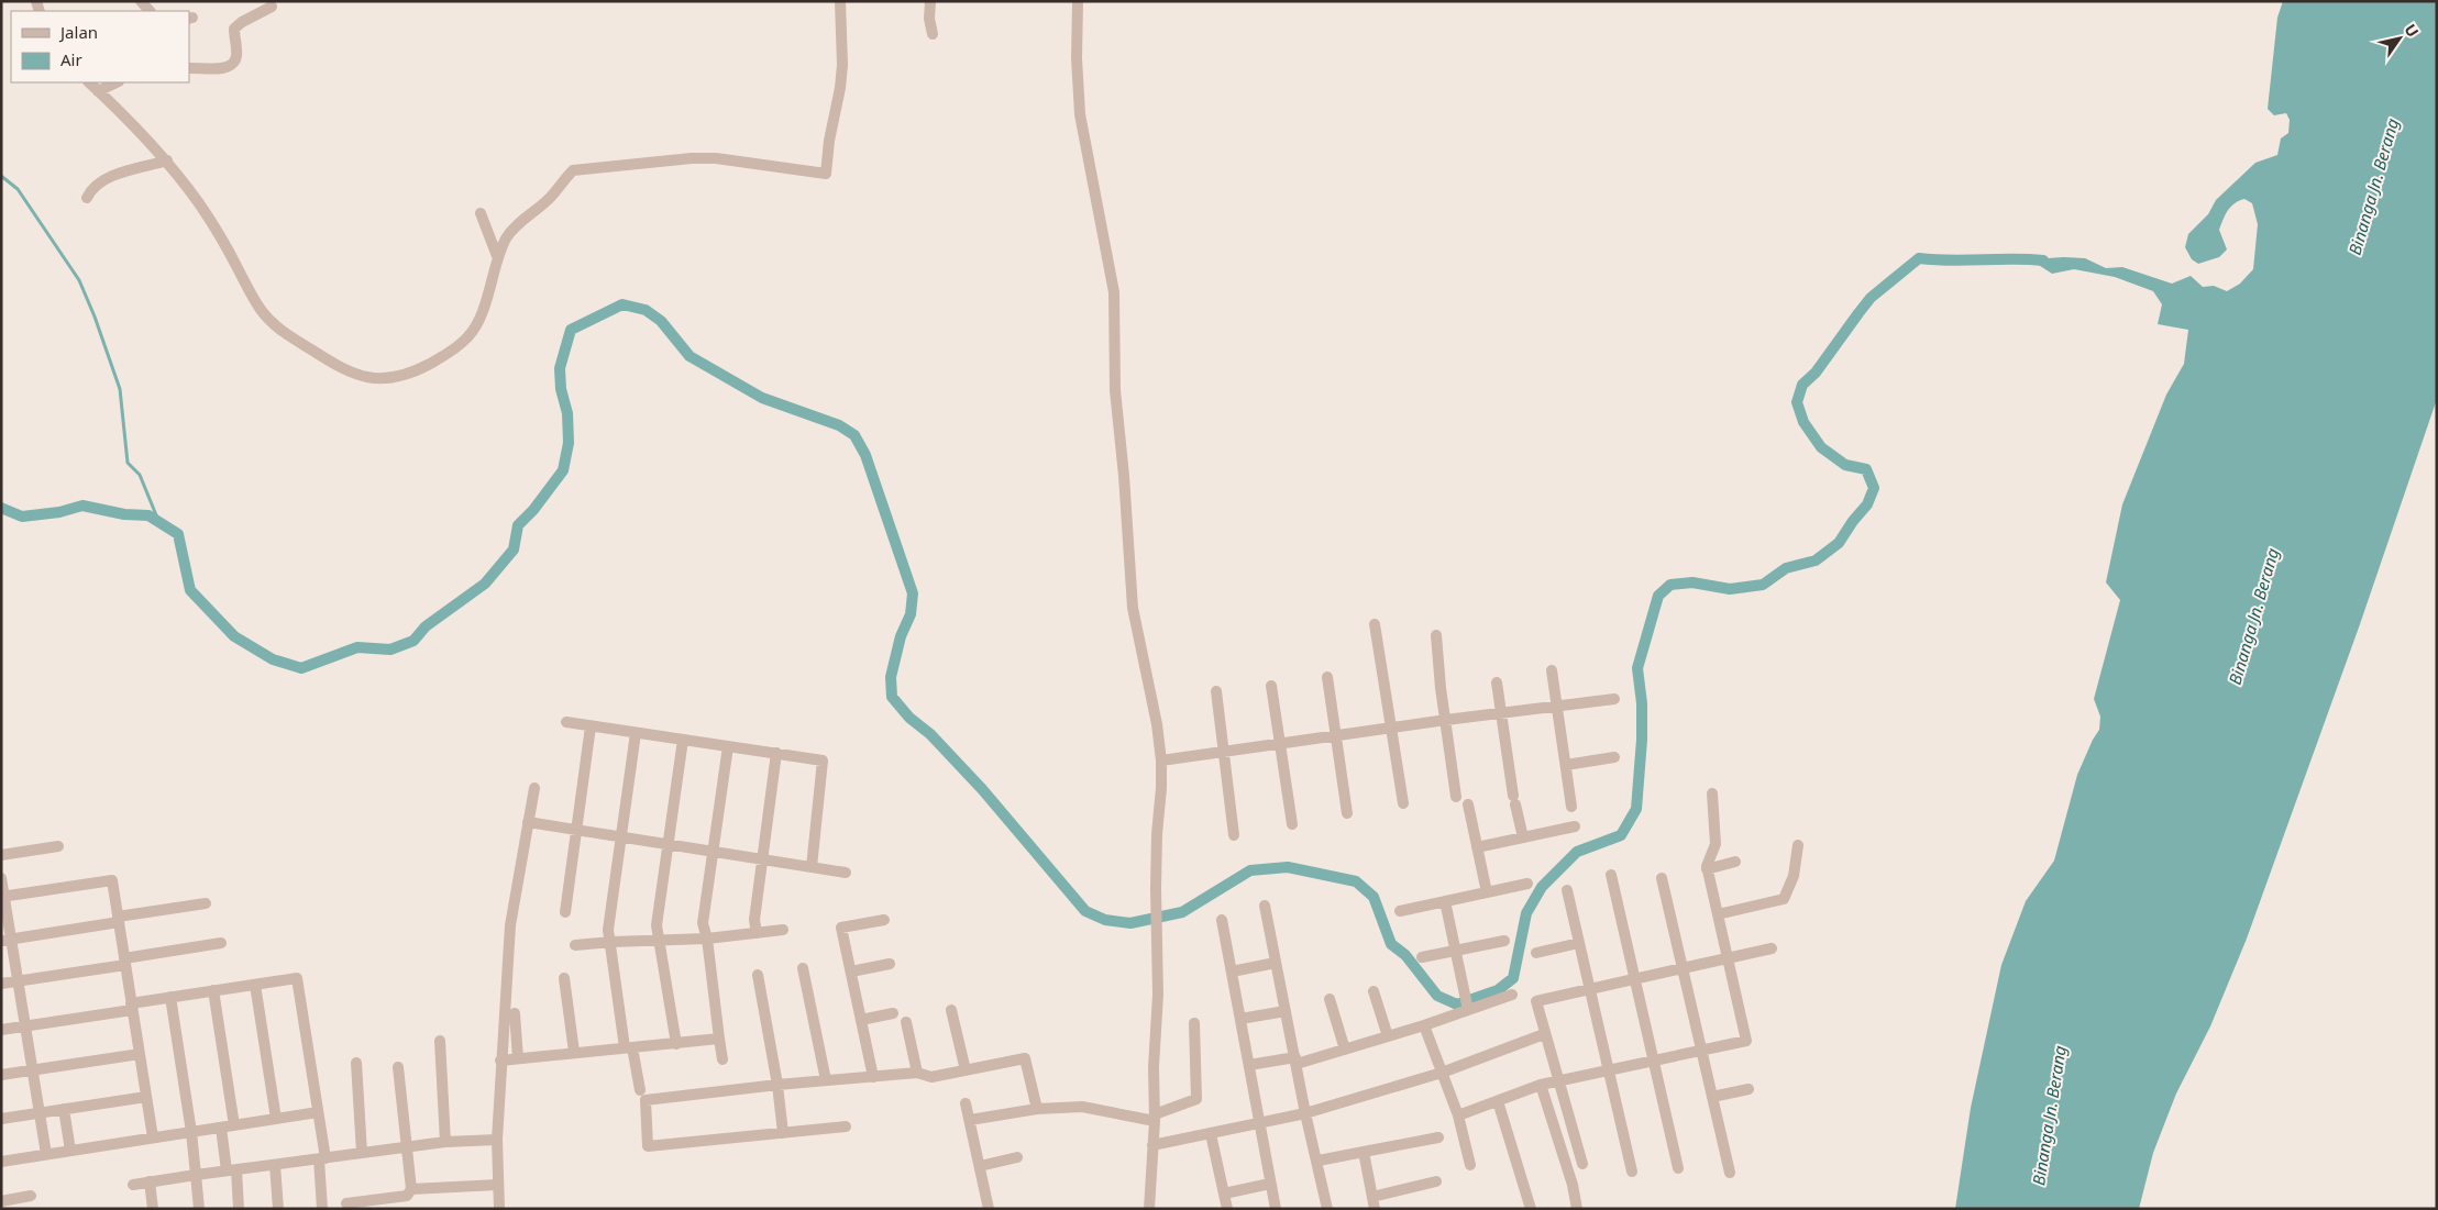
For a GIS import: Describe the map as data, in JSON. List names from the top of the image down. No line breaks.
{"water":["Binanga Jn. Berang"],"legend":["Jalan","Air"],"north":"top right"}
